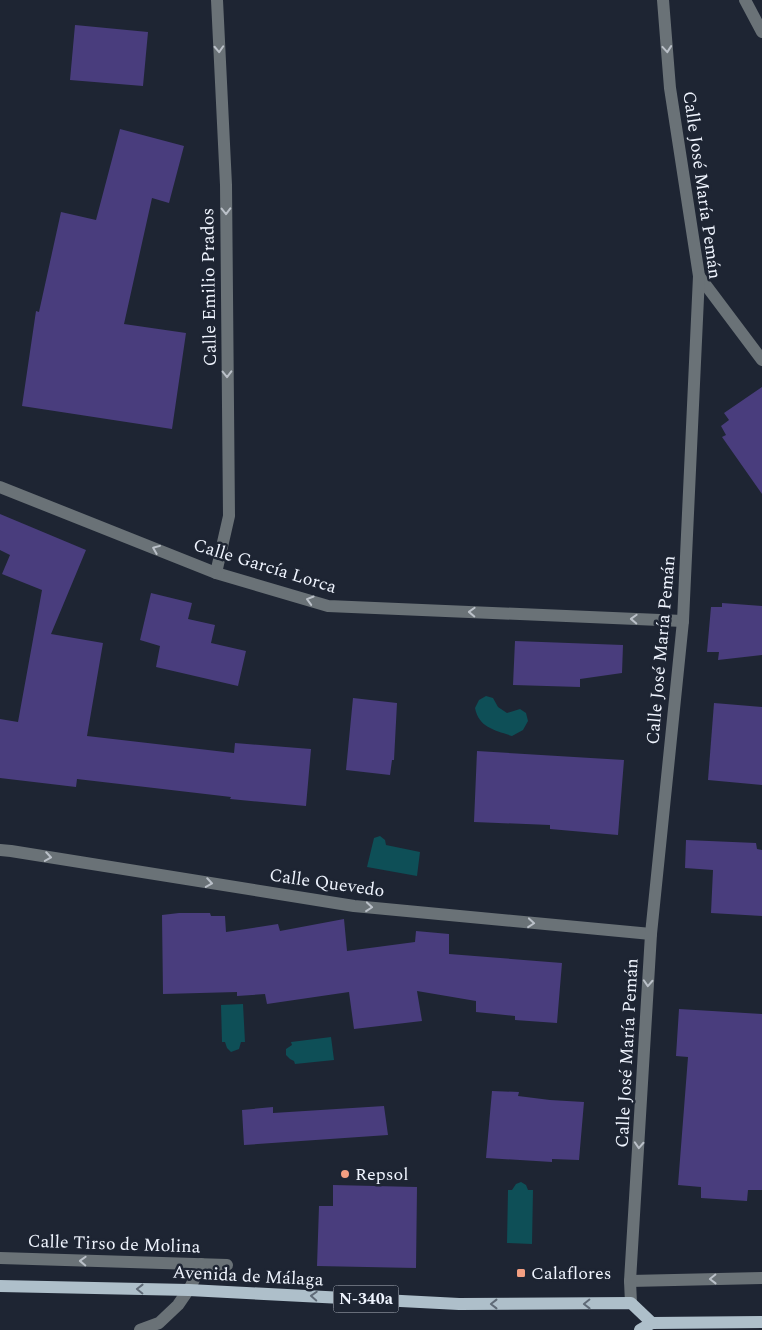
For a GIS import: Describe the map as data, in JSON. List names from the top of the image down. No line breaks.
{"streets":{"main road":["Avenida de Málaga","N-340a"],"street":["Calle José María Pemán","Calle Emilio Prados","Calle García Lorca","Calle Quevedo","Calle Tirso de Molina"]},"crossings":[["Calle José María Pemán","Calle García Lorca"],["Calle José María Pemán","Calle Quevedo"],["Calle José María Pemán","Avenida de Málaga"],["Calle Emilio Prados","Calle García Lorca"]],"one_way":["Calle José María Pemán","Calle Emilio Prados","Calle García Lorca","Calle Quevedo","Calle Tirso de Molina","Avenida de Málaga"],"places":{"other":["Repsol"],"transit":["Calaflores"]}}
